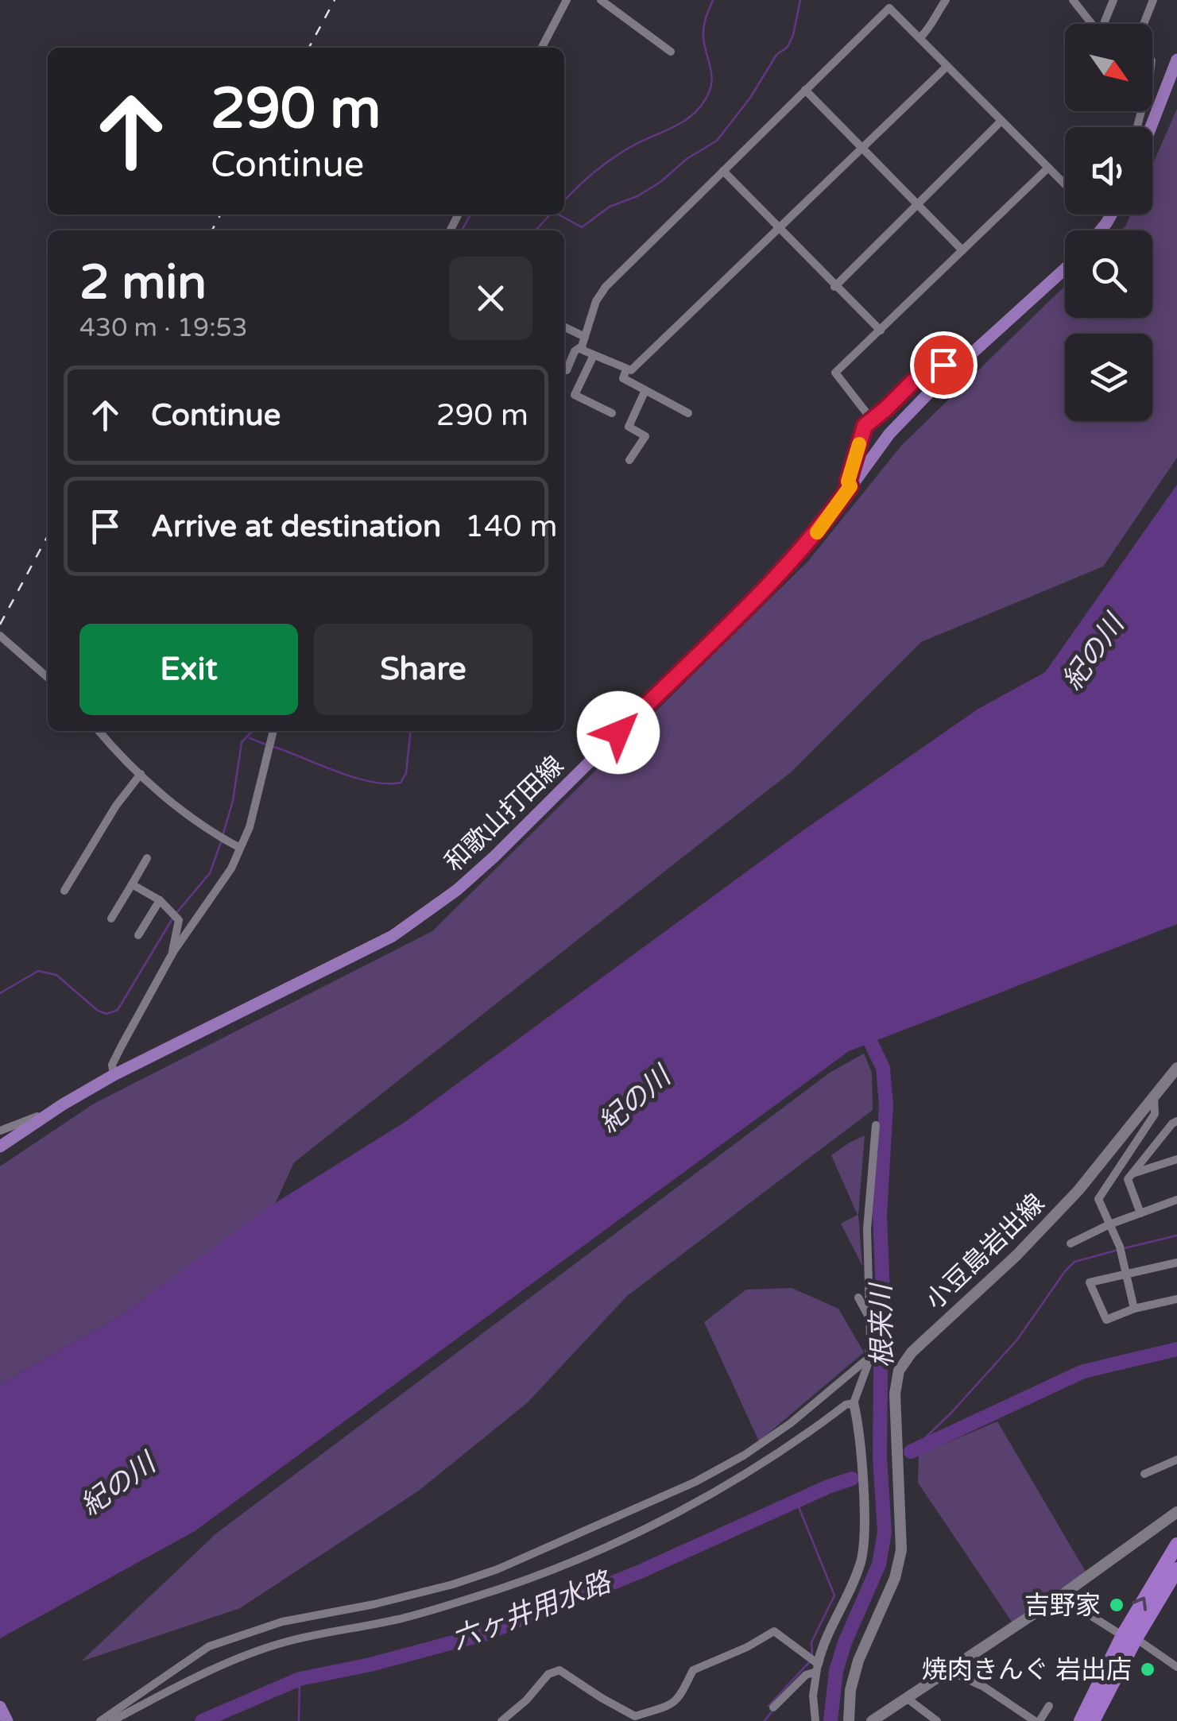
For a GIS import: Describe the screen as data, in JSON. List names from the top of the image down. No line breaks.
{"streets":{"main road":["和歌山打田線","小豆島岩出線"]},"water":["紀の川","根来川","六ヶ井用水路"],"places":["吉野家","焼肉きんぐ 岩出店"],"north":"bottom right","page":{"turn":["290 m","Continue"],"heading":["2 min","430 m · 19:53"],"list":[{"name":"Continue","value":"290 m"},{"name":"Arrive at destination","value":"140 m"}],"buttons":["Exit","Share"]}}
